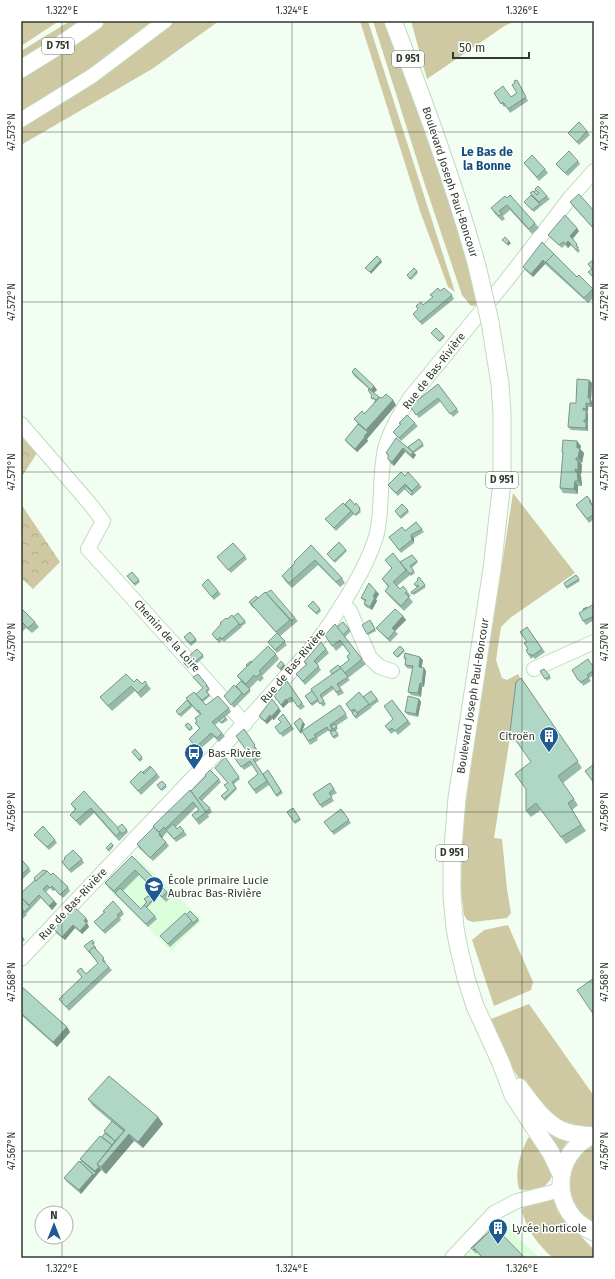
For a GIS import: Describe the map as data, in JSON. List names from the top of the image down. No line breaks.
{"streets":{"main road":["D 751","D 951","Boulevard Joseph Paul-Boncour"],"street":["Rue de Bas-Rivière","Chemin de la Loire"]},"crossings":[["Rue de Bas-Rivière","Chemin de la Loire"]],"districts":["Le Bas de la Bonne"],"places":{"building":["Citroën","Lycée horticole"],"bus stop":["Bas-Rivère"],"school or university":["École primaire Lucie Aubrac Bas-Rivière"]},"scale_bar":"50 m","north":"top","coordinates":["1.322°E","1.324°E","1.326°E","47.573°N","47.572°N","47.571°N","47.570°N","47.569°N","47.568°N","47.567°N"]}
